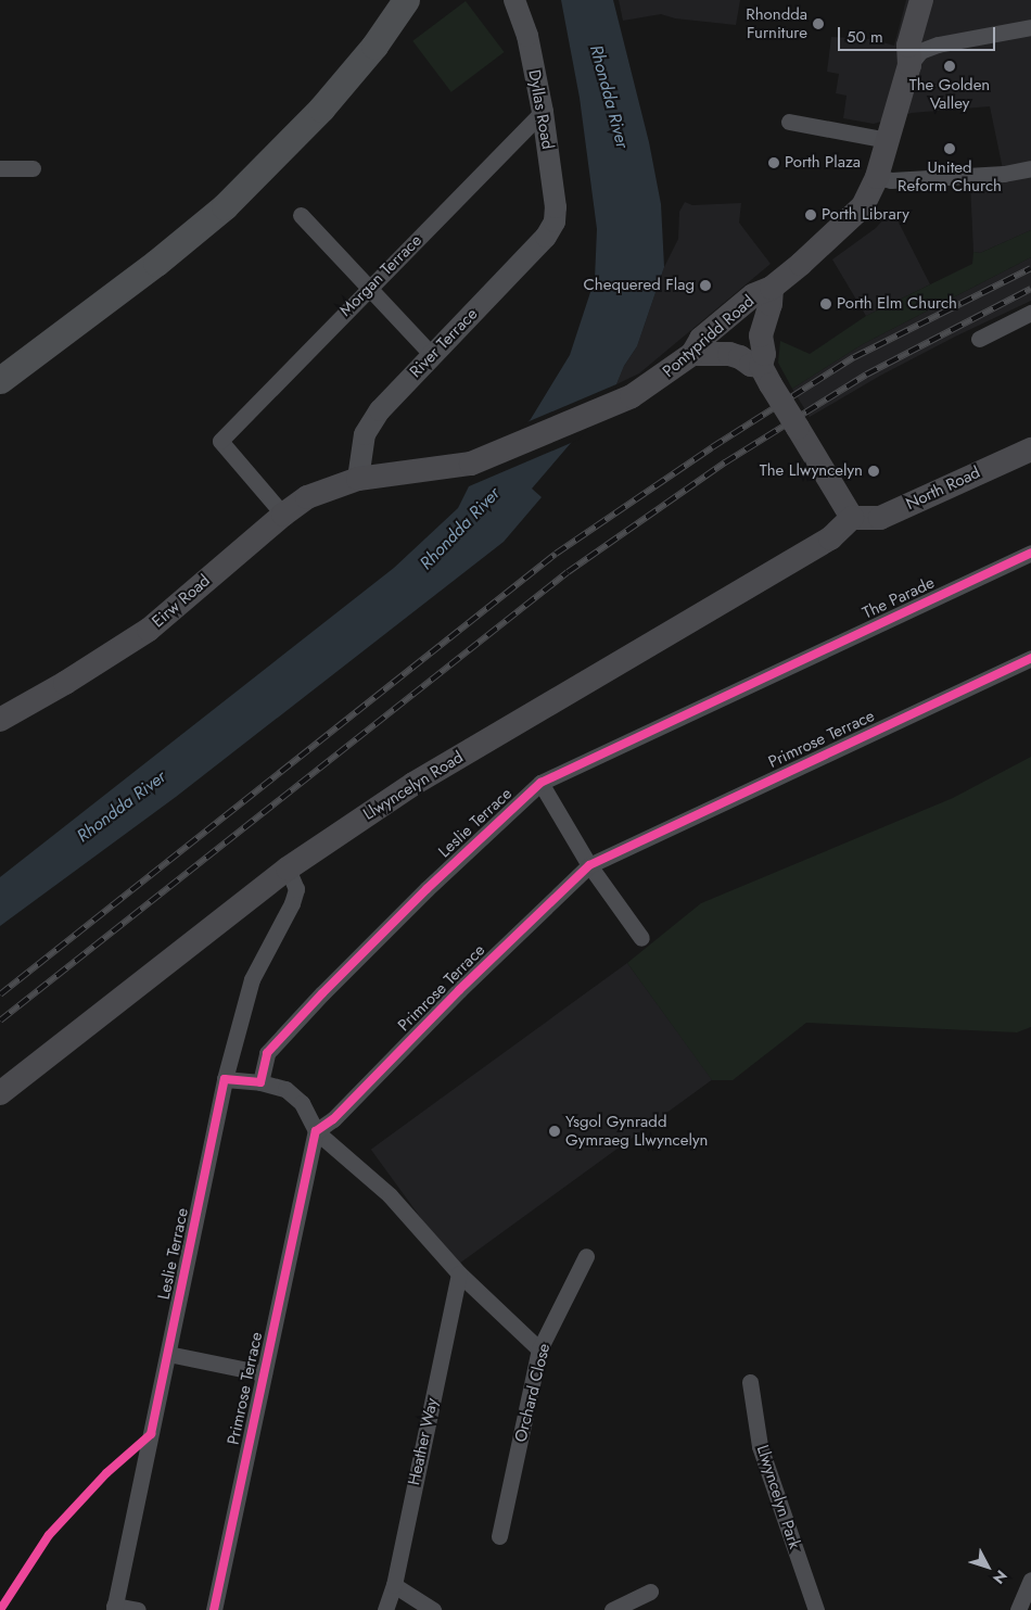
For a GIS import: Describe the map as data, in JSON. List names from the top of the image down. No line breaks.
{"streets":{"main road":["Pontypridd Road","North Road","Eirw Road","Llwyncelyn Road"],"street":["Dyllas Road","Morgan Terrace","River Terrace","The Parade","Primrose Terrace","Leslie Terrace","Orchard Close","Heather Way","Llwyncelyn Park"]},"crossings":[["Dyllas Road","Morgan Terrace"],["Dyllas Road","River Terrace"],["Morgan Terrace","Eirw Road"],["Pontypridd Road","River Terrace"],["Pontypridd Road","Eirw Road"],["River Terrace","Eirw Road"],["North Road","Llwyncelyn Road"],["The Parade","Leslie Terrace"],["Llwyncelyn Road","Leslie Terrace"]],"water":["Rhondda River"],"places":["Rhondda Furniture","The Golden Valley","United Reform Church","Porth Plaza","Porth Library","Chequered Flag","Porth Elm Church","The Llwyncelyn","Ysgol Gynradd Gymraeg Llwyncelyn"],"scale_bar":"50 m","north":"bottom right"}
